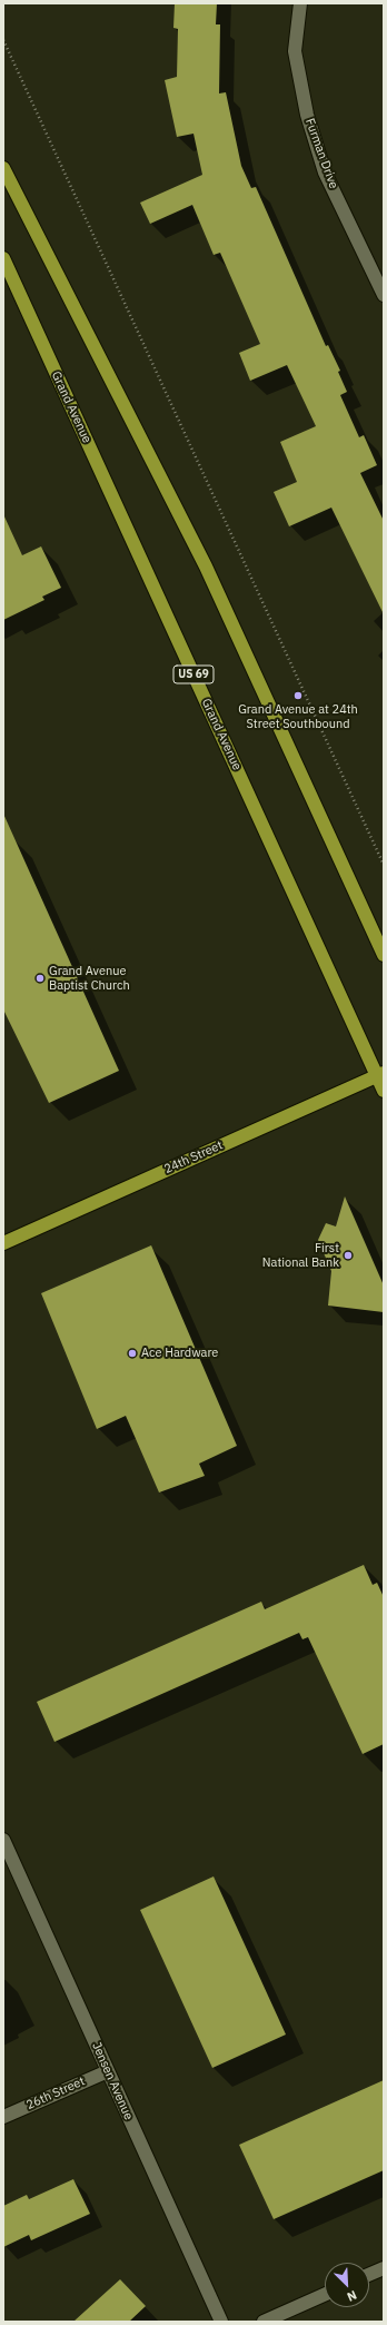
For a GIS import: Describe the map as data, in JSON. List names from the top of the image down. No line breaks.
{"streets":{"main road":["Grand Avenue","US 69","24th Street"],"street":["Furman Drive","Jensen Avenue","26th Street"]},"crossings":[["Grand Avenue","24th Street"],["Jensen Avenue","26th Street"]],"places":["Grand Avenue at 24th Street Southbound","Grand Avenue Baptist Church","First National Bank","Ace Hardware"],"north":"bottom right"}
